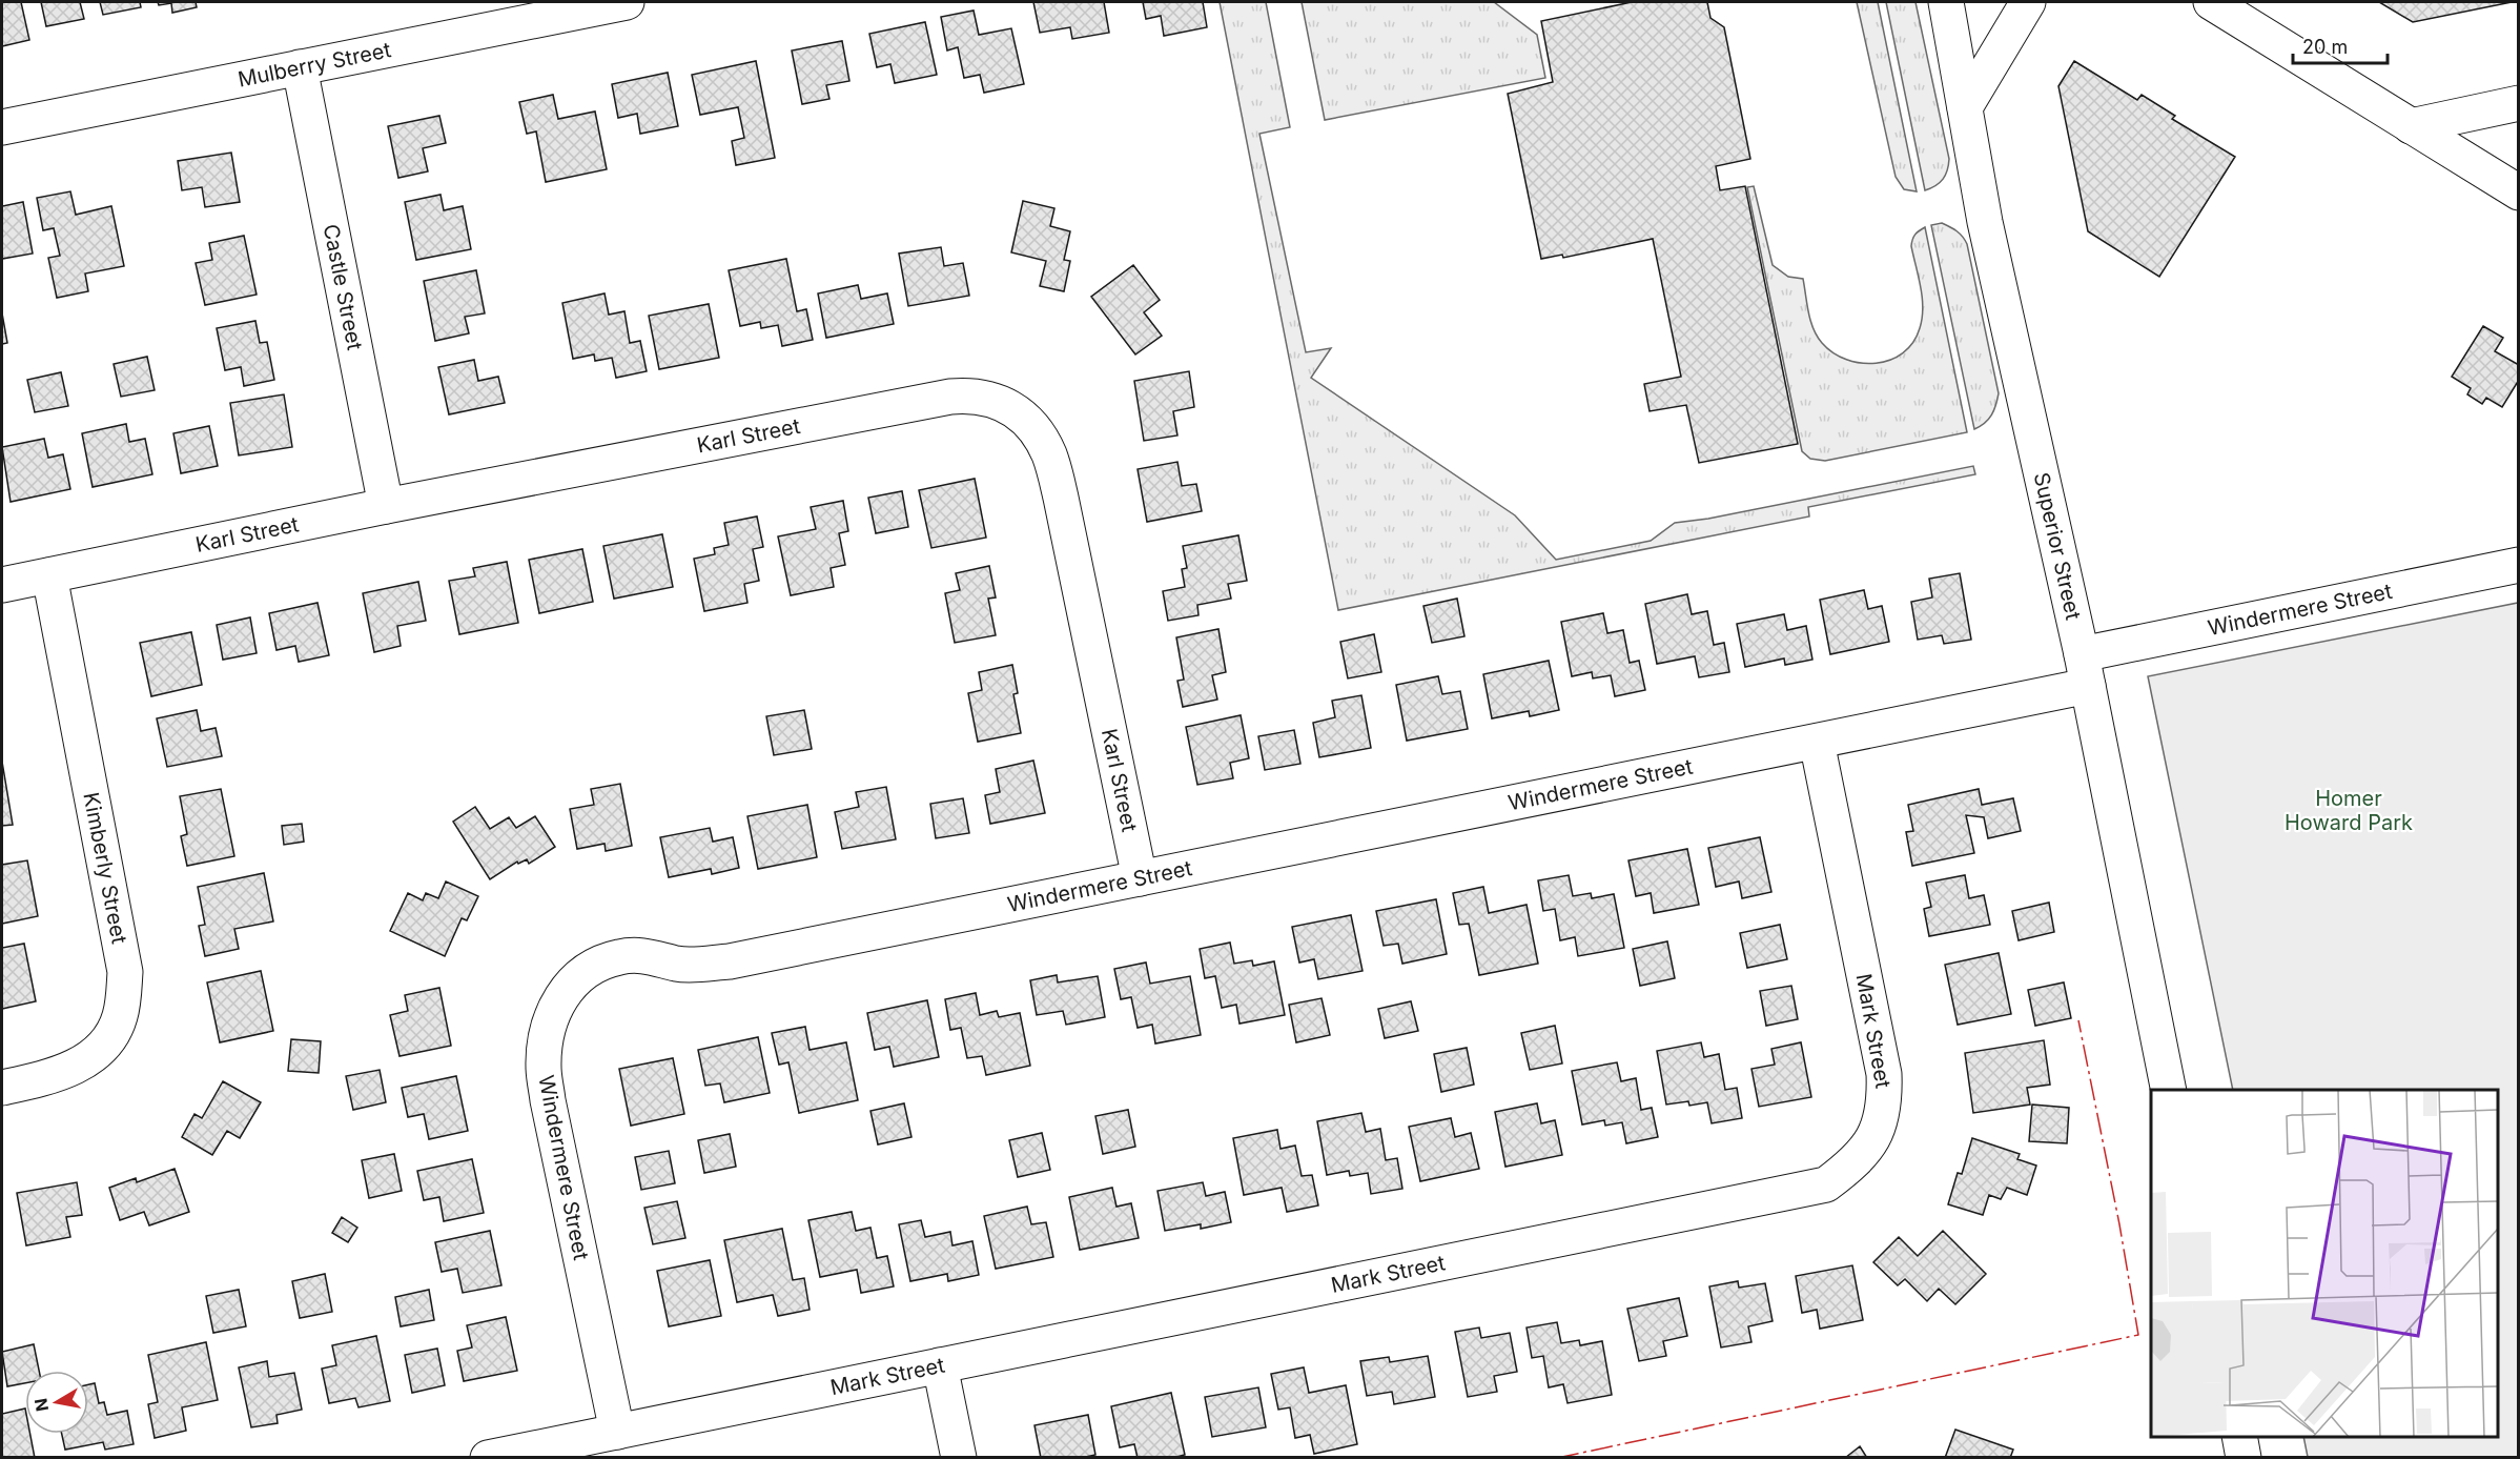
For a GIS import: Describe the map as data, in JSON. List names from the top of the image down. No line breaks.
{"streets":{"street":["Mulberry Street","Castle Street","Karl Street","Superior Street","Windermere Street","Kimberly Street","Mark Street"]},"crossings":[["Mulberry Street","Castle Street"],["Castle Street","Karl Street"],["Karl Street","Windermere Street"],["Karl Street","Kimberly Street"],["Superior Street","Windermere Street"],["Windermere Street","Mark Street"]],"parks":["Homer Howard Park"],"scale_bar":"20 m","north":"left"}
